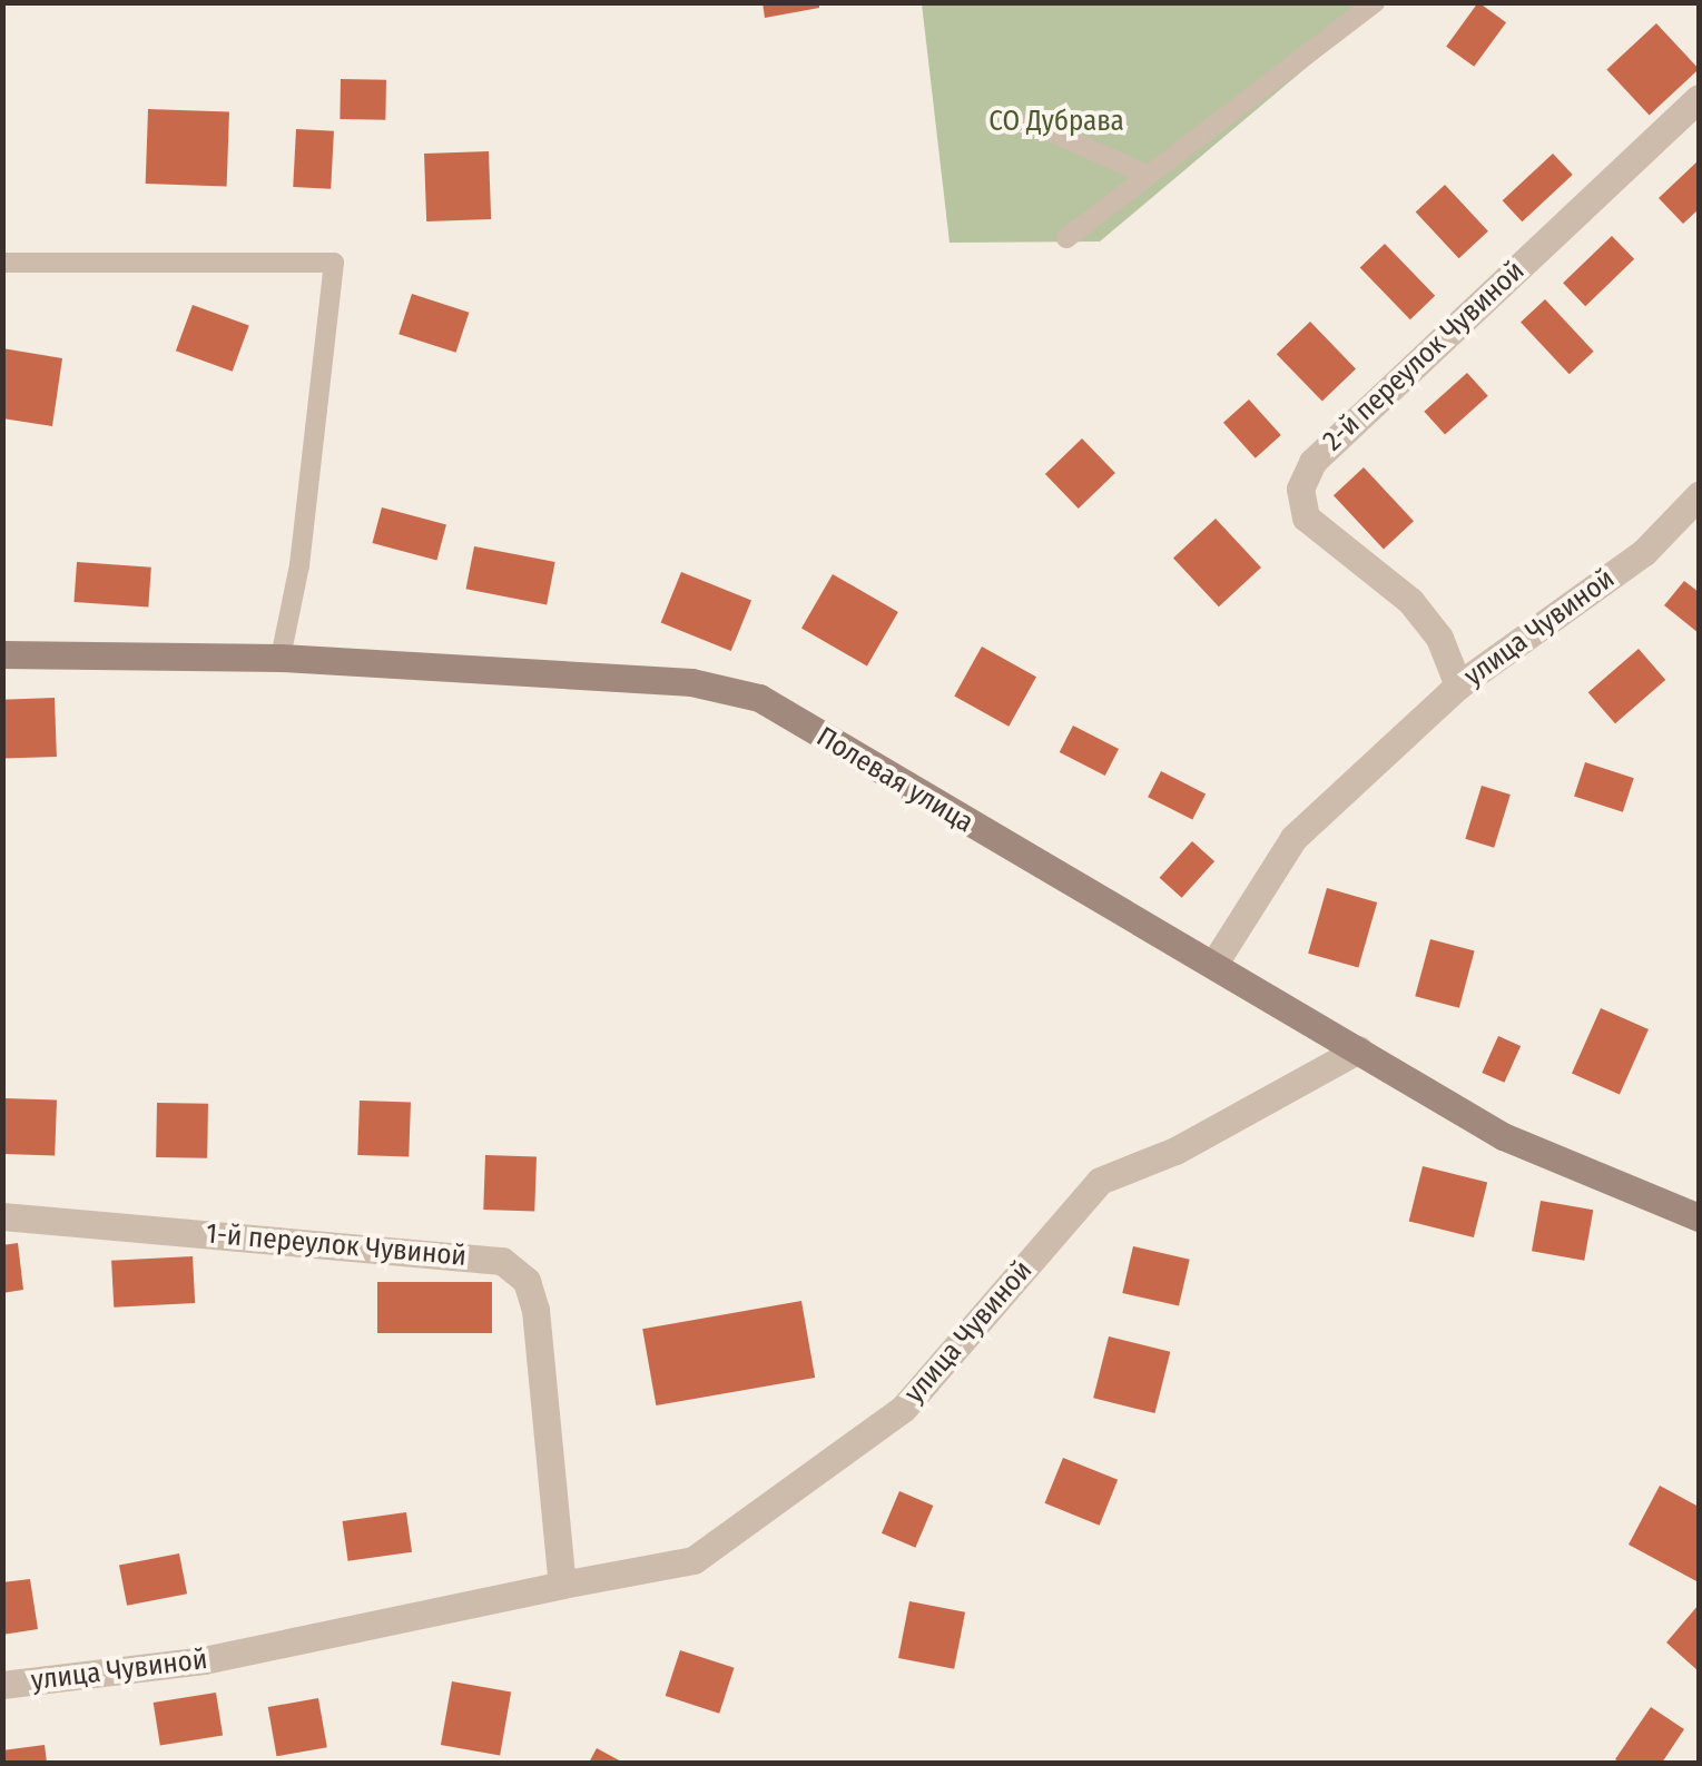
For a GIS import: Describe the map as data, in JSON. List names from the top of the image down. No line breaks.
{"streets":{"street":["2-й переулок Чувиной","улица Чувиной","Полевая улица","1-й переулок Чувиной"]},"crossings":[["2-й переулок Чувиной","улица Чувиной"],["улица Чувиной","Полевая улица"],["улица Чувиной","1-й переулок Чувиной"]],"parks":["СО Дубрава"]}
